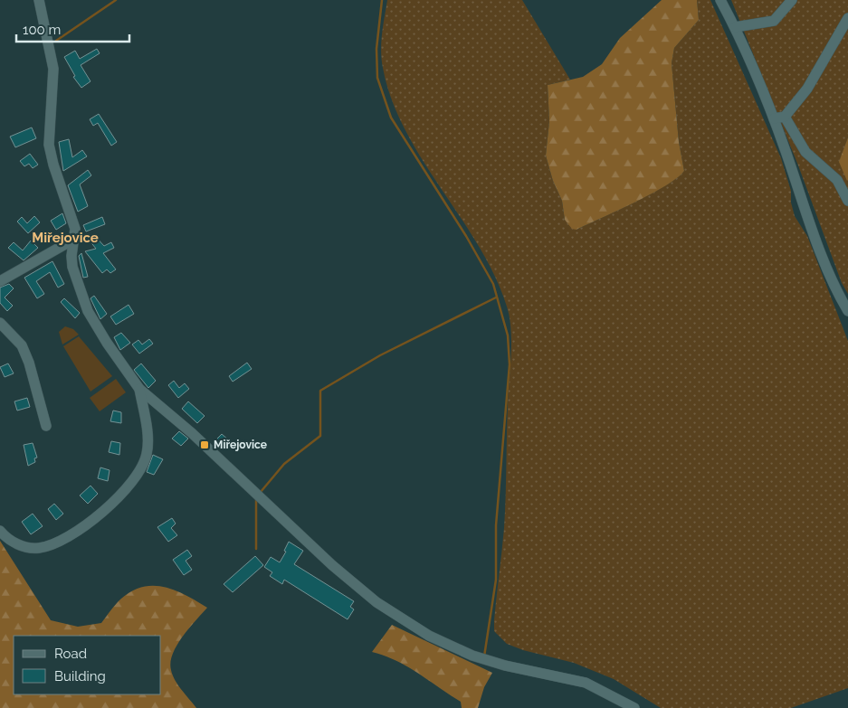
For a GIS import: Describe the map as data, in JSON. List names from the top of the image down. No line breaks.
{"districts":["Miřejovice"],"places":{"transit":["Miřejovice"]},"legend":["Road","Building"],"scale_bar":"100 m"}
